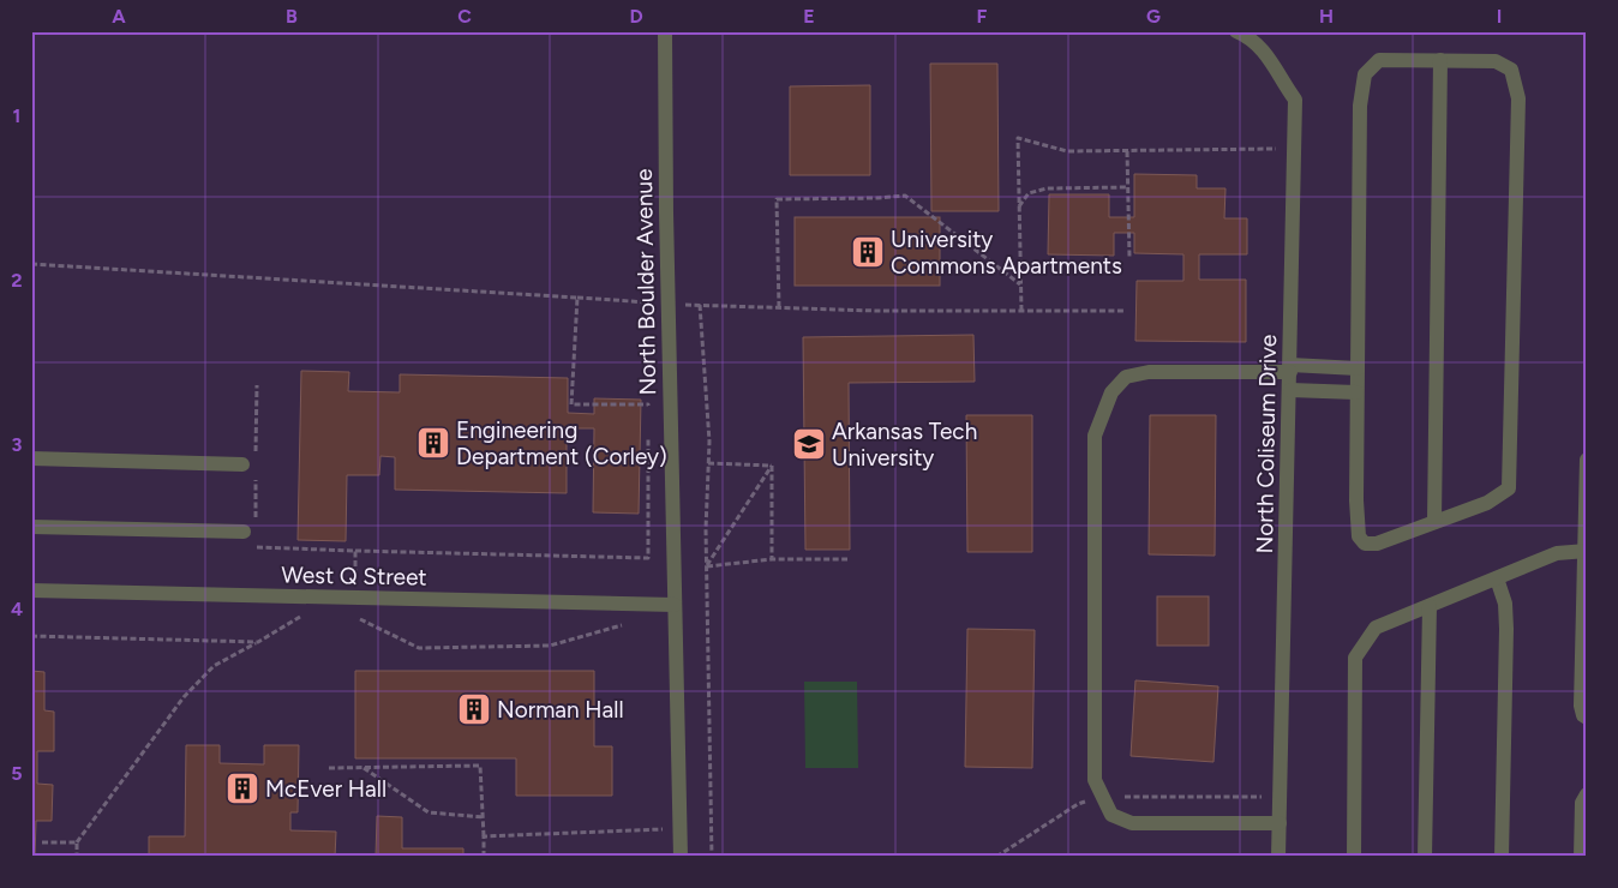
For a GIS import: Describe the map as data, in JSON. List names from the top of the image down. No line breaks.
{"streets":{"street":["North Boulder Avenue","North Coliseum Drive","West Q Street"]},"crossings":[["North Boulder Avenue","West Q Street"]],"places":{"building":["University Commons Apartments","Engineering Department (Corley)","Norman Hall","McEver Hall"],"school or university":["Arkansas Tech University"]},"grid":{"columns":["A","B","C","D","E","F","G","H","I"],"rows":["1","2","3","4","5"]}}
